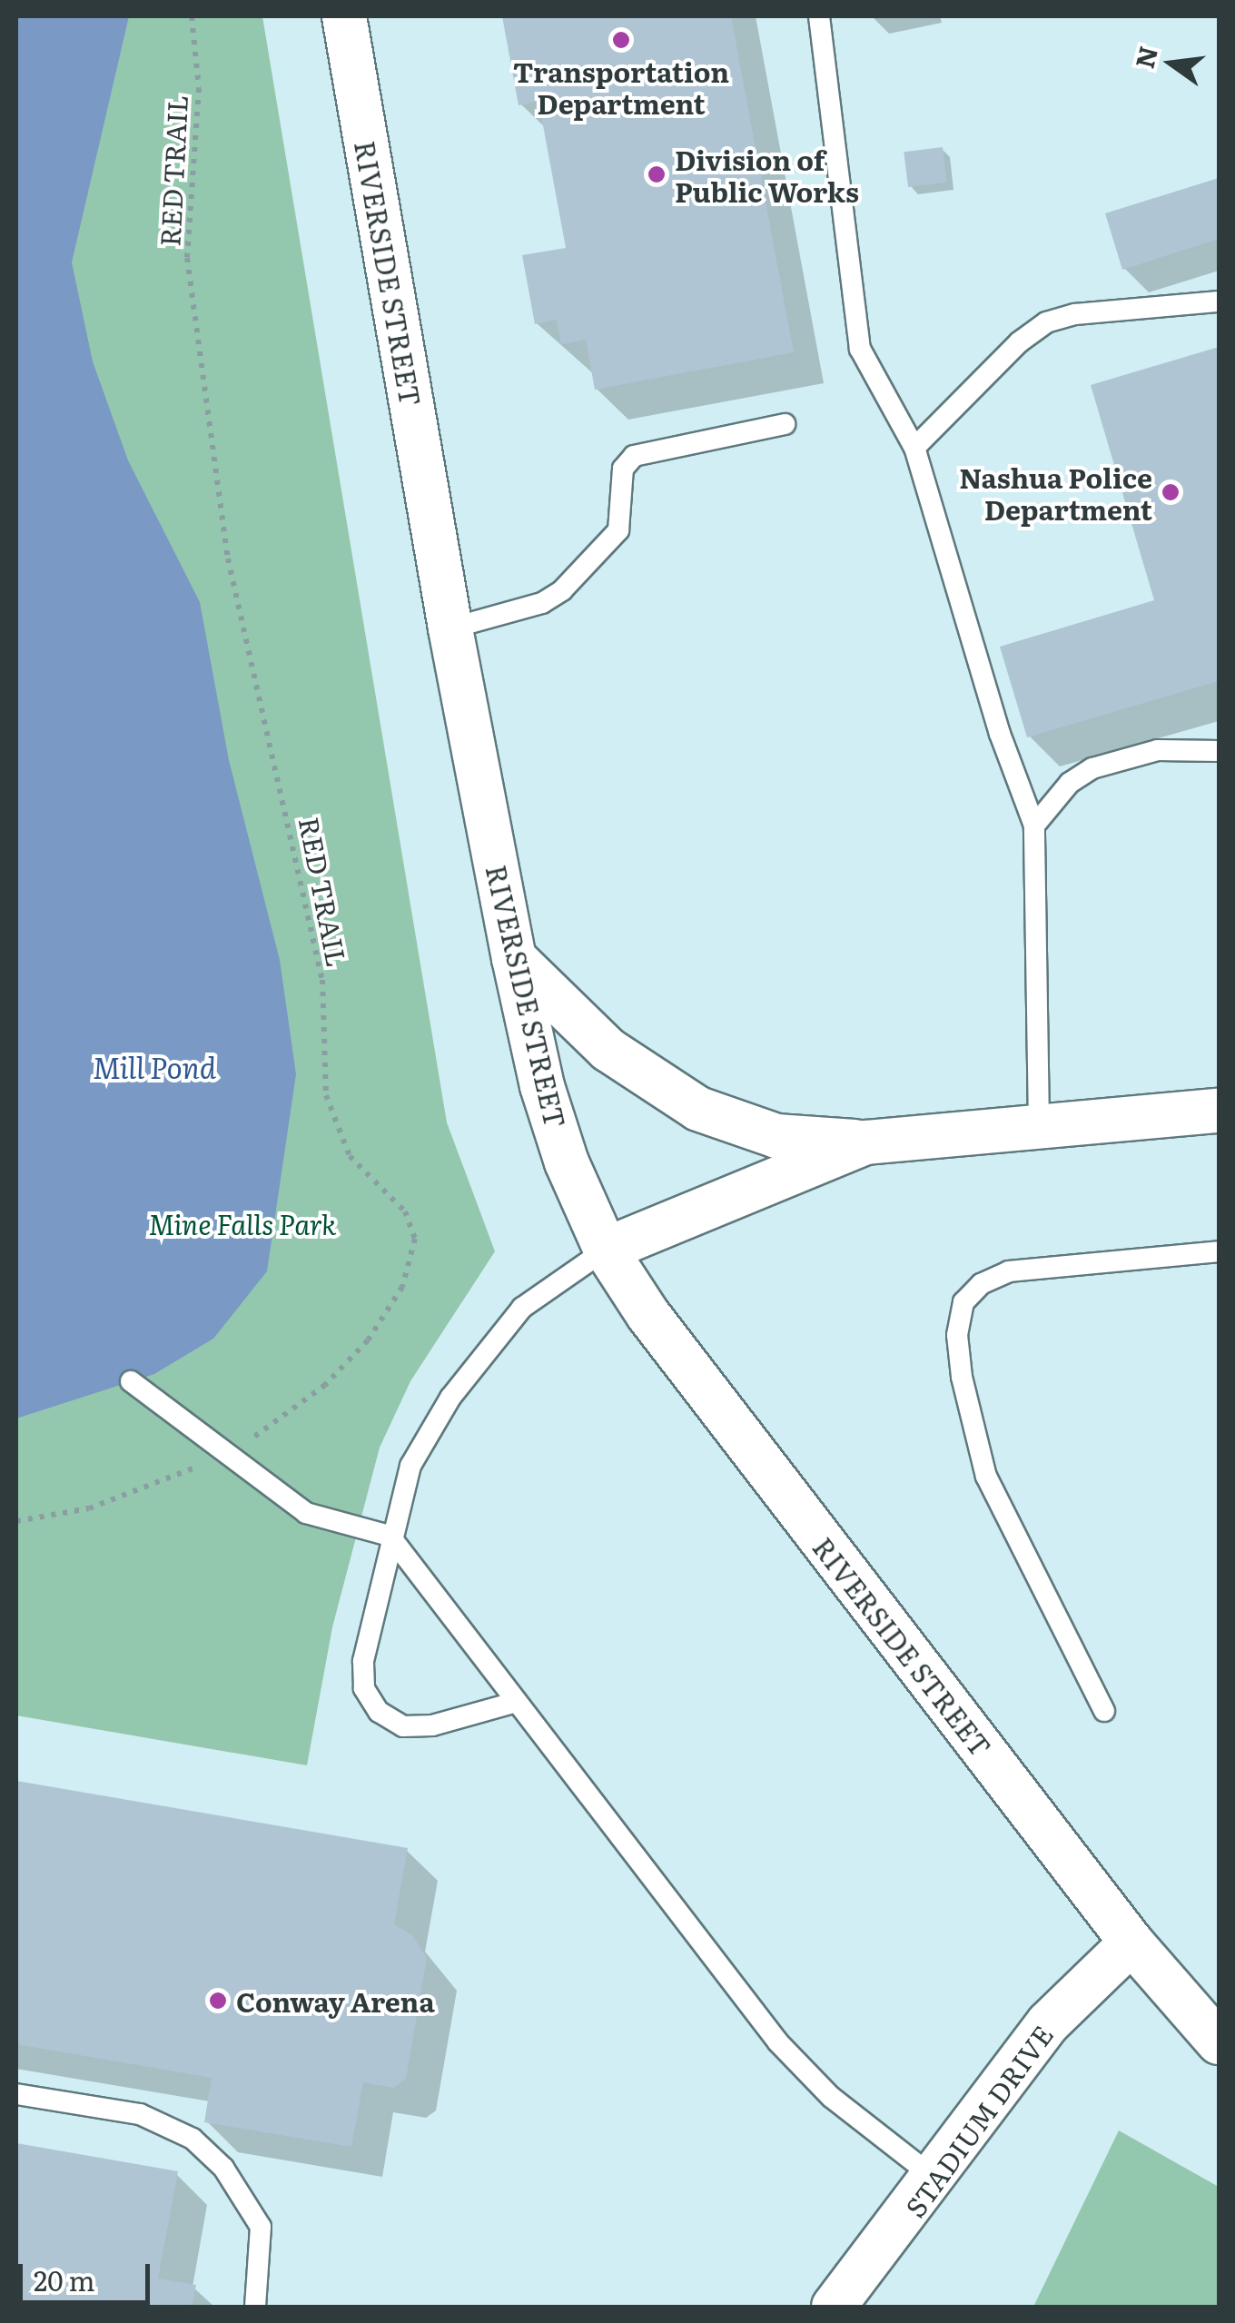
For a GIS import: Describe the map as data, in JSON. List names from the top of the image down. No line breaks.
{"streets":{"street":["RIVERSIDE STREET","STADIUM DRIVE"],"path":["RED TRAIL"]},"crossings":[["RIVERSIDE STREET","STADIUM DRIVE"]],"water":["Mill Pond"],"parks":["Mine Falls Park"],"places":["Transportation Department","Division of Public Works","Nashua Police Department","Conway Arena"],"scale_bar":"20 m","north":"left"}
